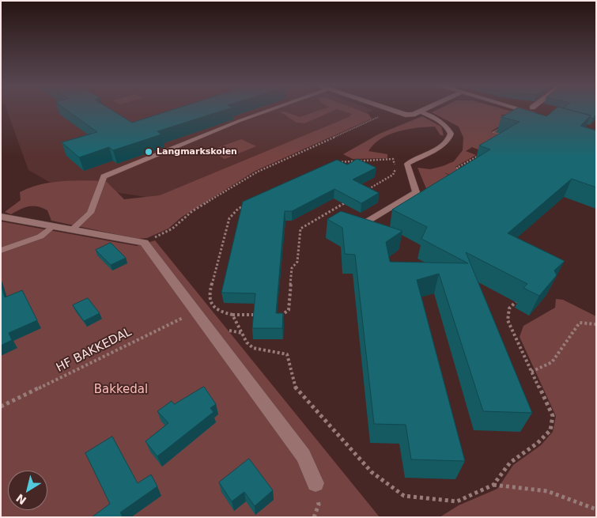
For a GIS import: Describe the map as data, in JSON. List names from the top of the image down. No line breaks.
{"streets":{"path":["HF BAKKEDAL"]},"parks":["Bakkedal"],"places":["Langmarkskolen"],"north":"bottom left"}
